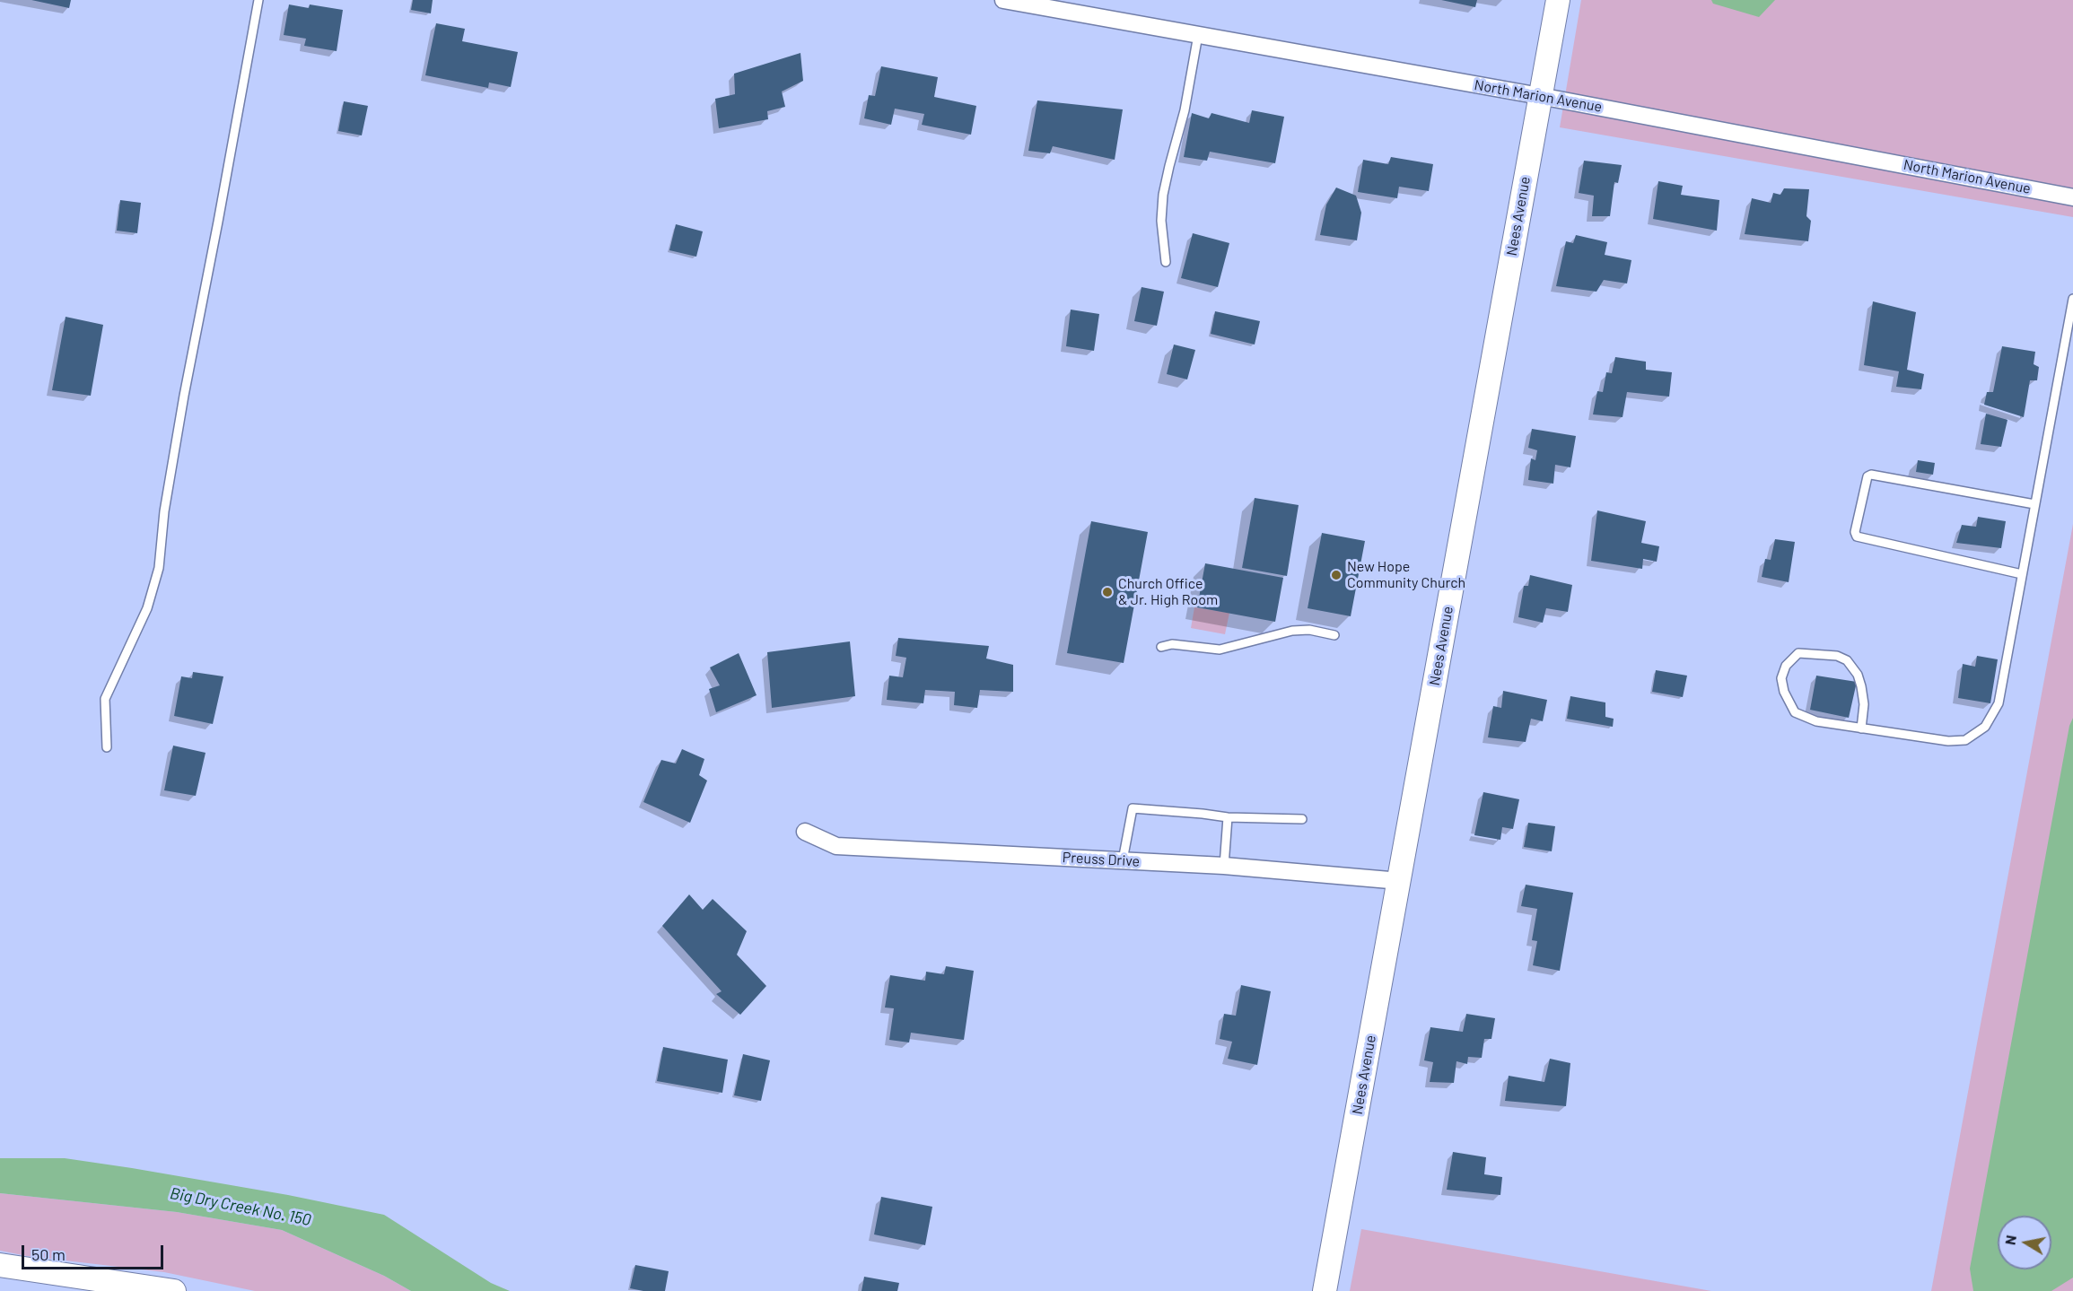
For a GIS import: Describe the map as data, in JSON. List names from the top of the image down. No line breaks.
{"streets":{"main road":["Nees Avenue"],"street":["North Marion Avenue","Preuss Drive"]},"crossings":[["North Marion Avenue","Nees Avenue"],["Nees Avenue","Preuss Drive"]],"water":["Big Dry Creek No. 150"],"places":["New Hope Community Church","Church Office & Jr. High Room"],"scale_bar":"50 m","north":"left"}
